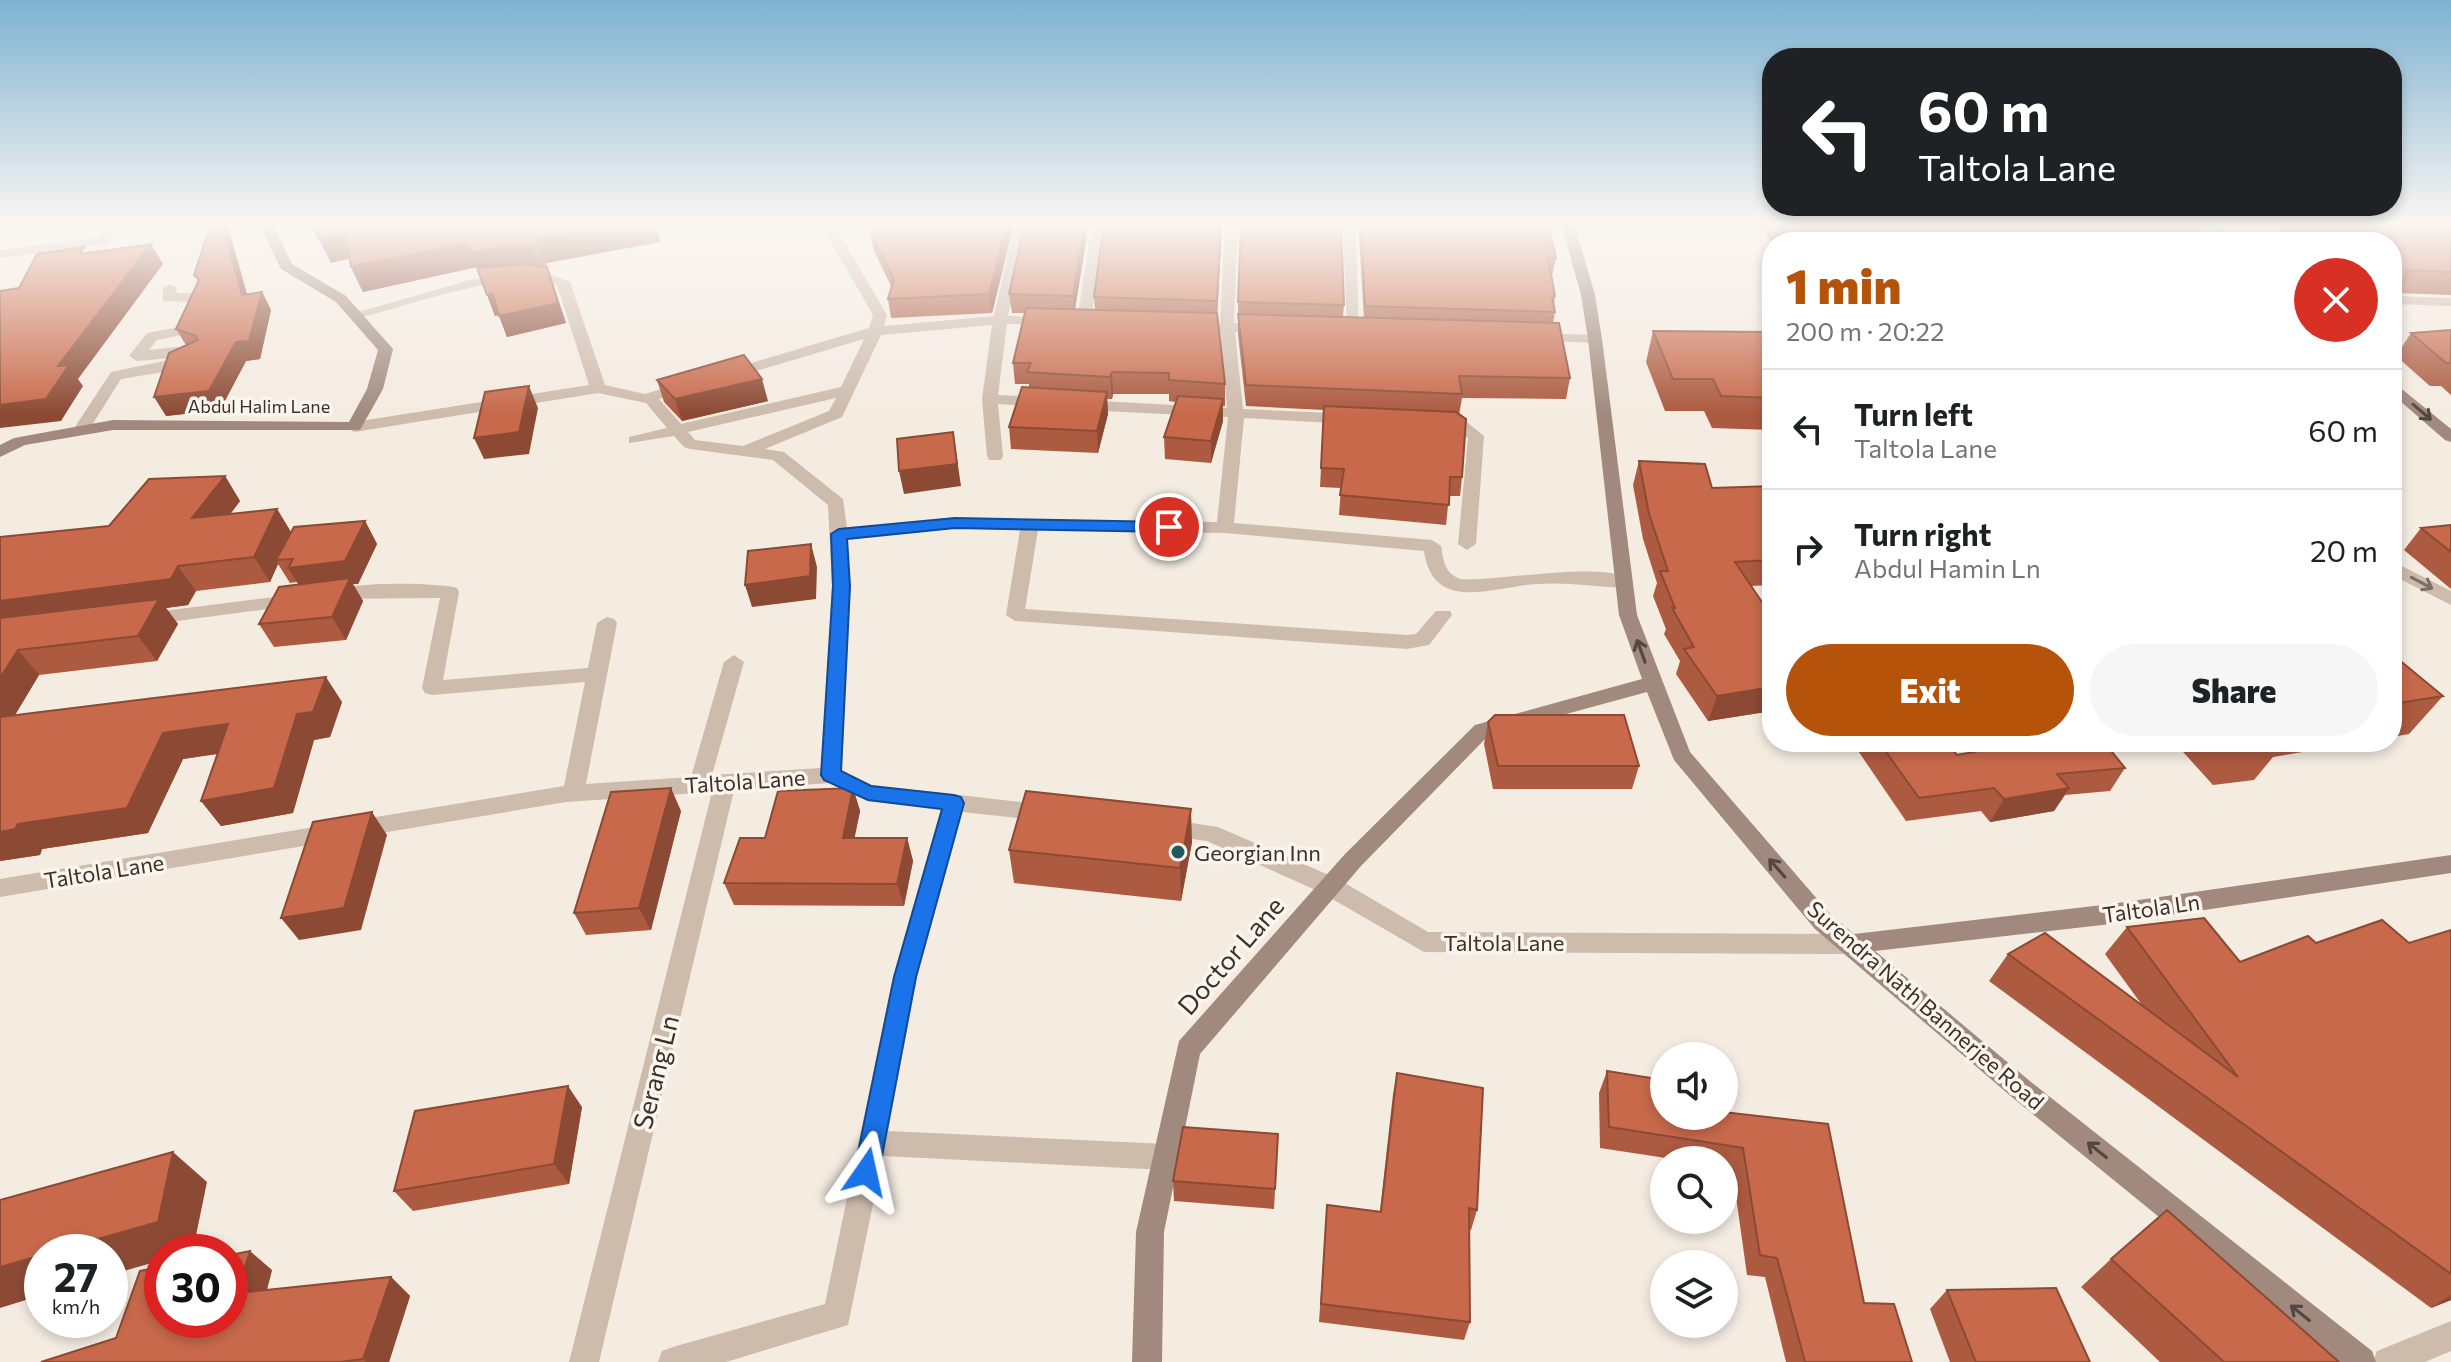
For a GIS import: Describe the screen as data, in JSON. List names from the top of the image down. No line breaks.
{"streets":{"street":["Abdul Halim Lane","Taltola Lane","Taltola Ln","Doctor Lane","Surendra Nath Bannerjee Road","Serang Ln"]},"crossings":[["Taltola Lane","Taltola Ln"],["Taltola Lane","Doctor Lane"],["Taltola Lane","Surendra Nath Bannerjee Road"],["Taltola Lane","Serang Ln"],["Taltola Ln","Surendra Nath Bannerjee Road"],["Doctor Lane","Surendra Nath Bannerjee Road"]],"one_way":["Surendra Nath Bannerjee Road"],"places":["Georgian Inn"],"page":{"turn":["60 m","Taltola Lane"],"heading":["1 min","200 m · 20:22"],"list":[{"name":"Turn left","note":"Taltola Lane","value":"60 m"},{"name":"Turn right","note":"Abdul Hamin Ln","value":"20 m"}],"buttons":["Exit","Share"],"speed":"27 km/h","limit":"30"}}
